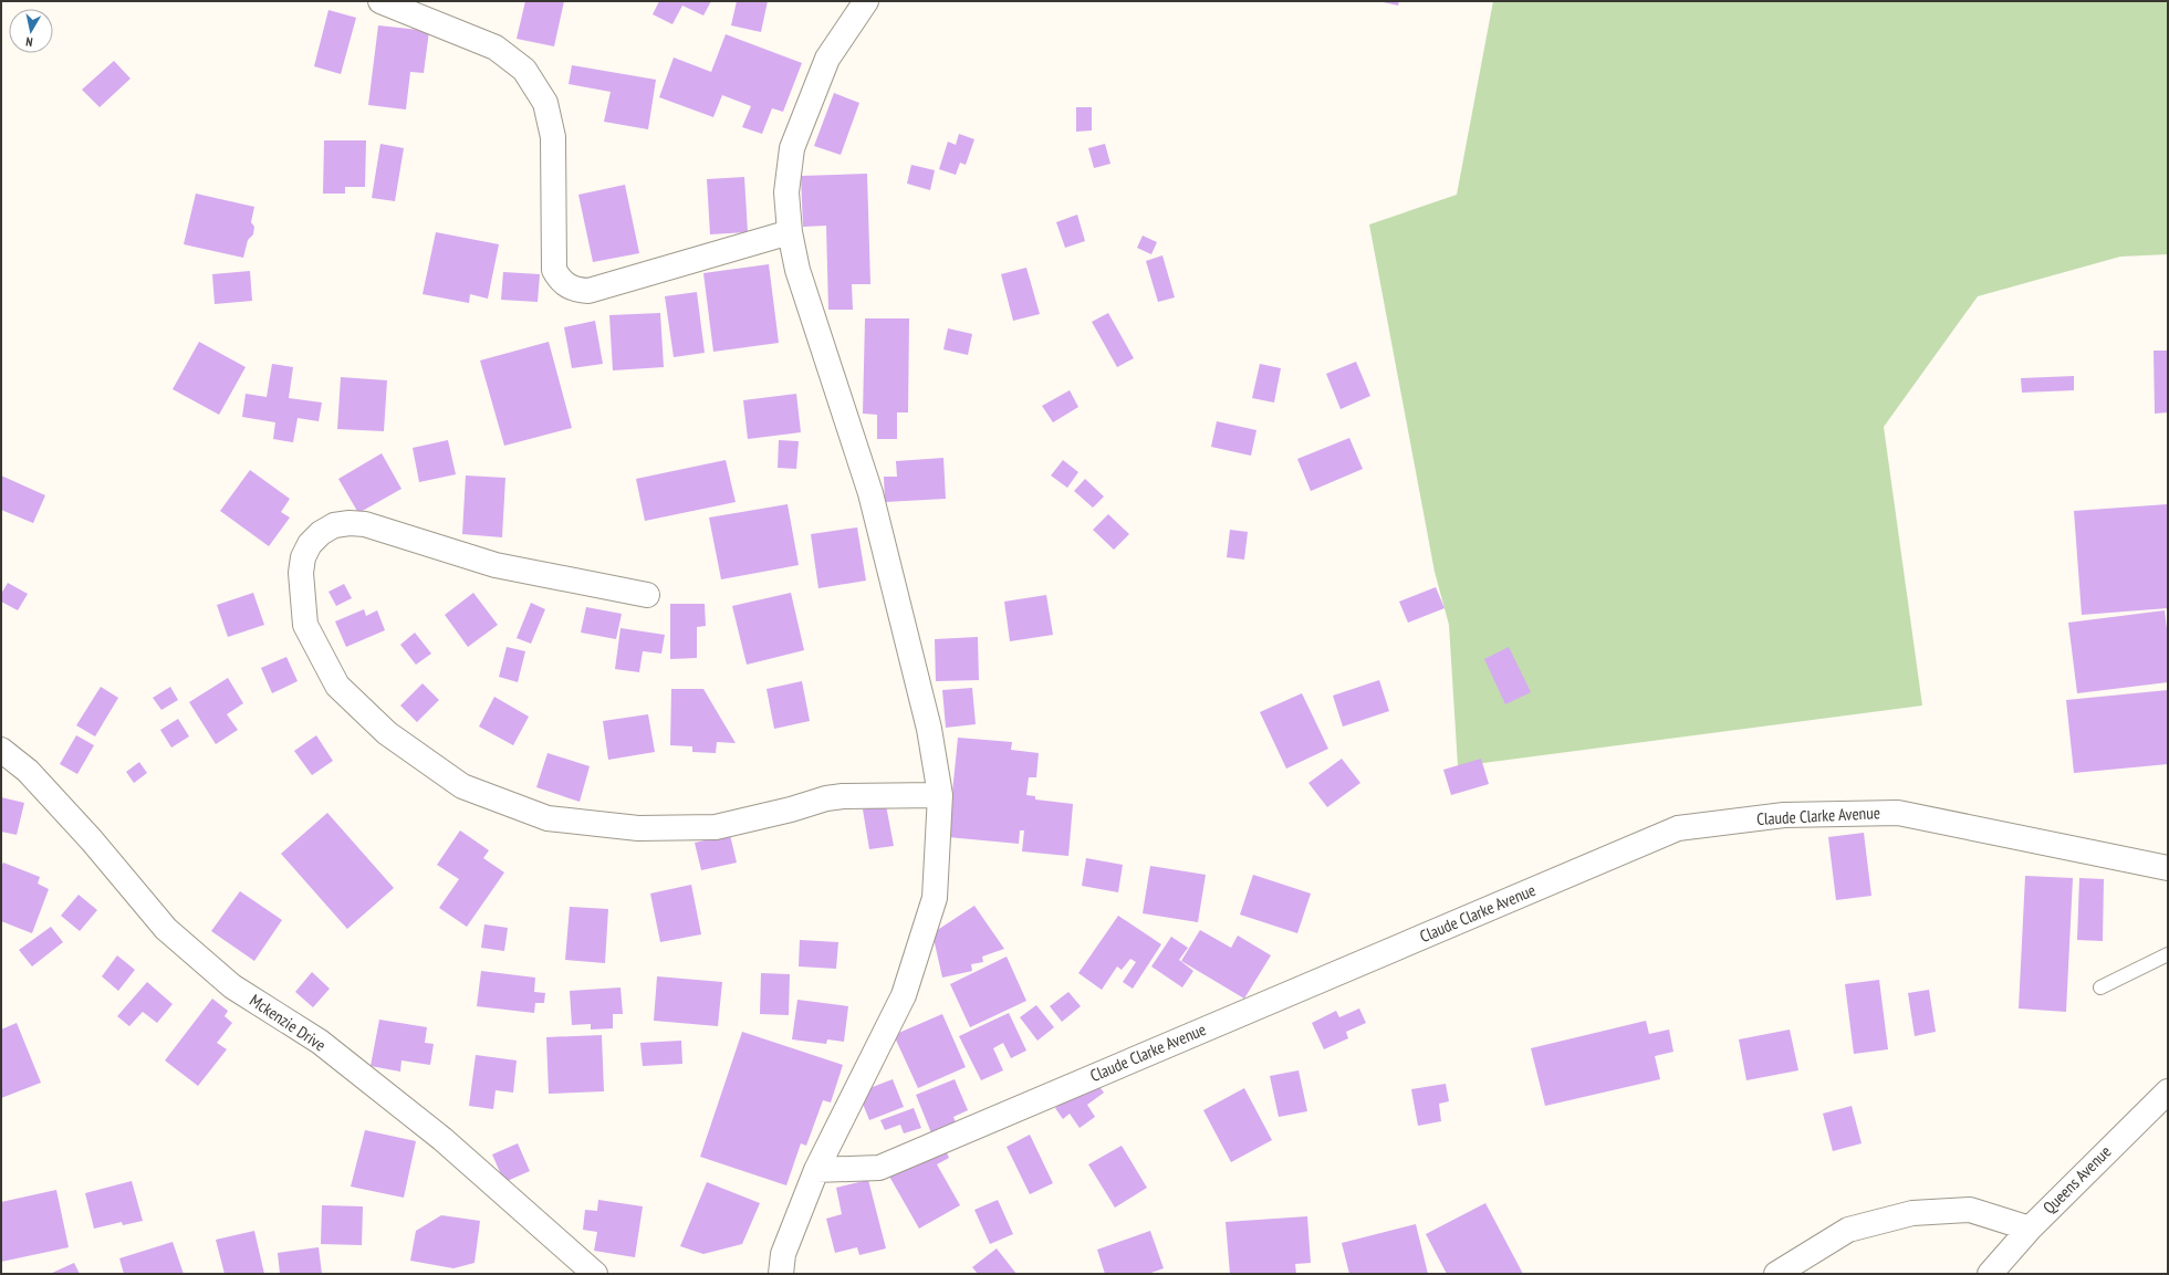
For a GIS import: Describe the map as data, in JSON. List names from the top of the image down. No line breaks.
{"streets":{"street":["Claude Clarke Avenue","Mckenzie Drive","Queens Avenue"]},"north":"bottom"}
